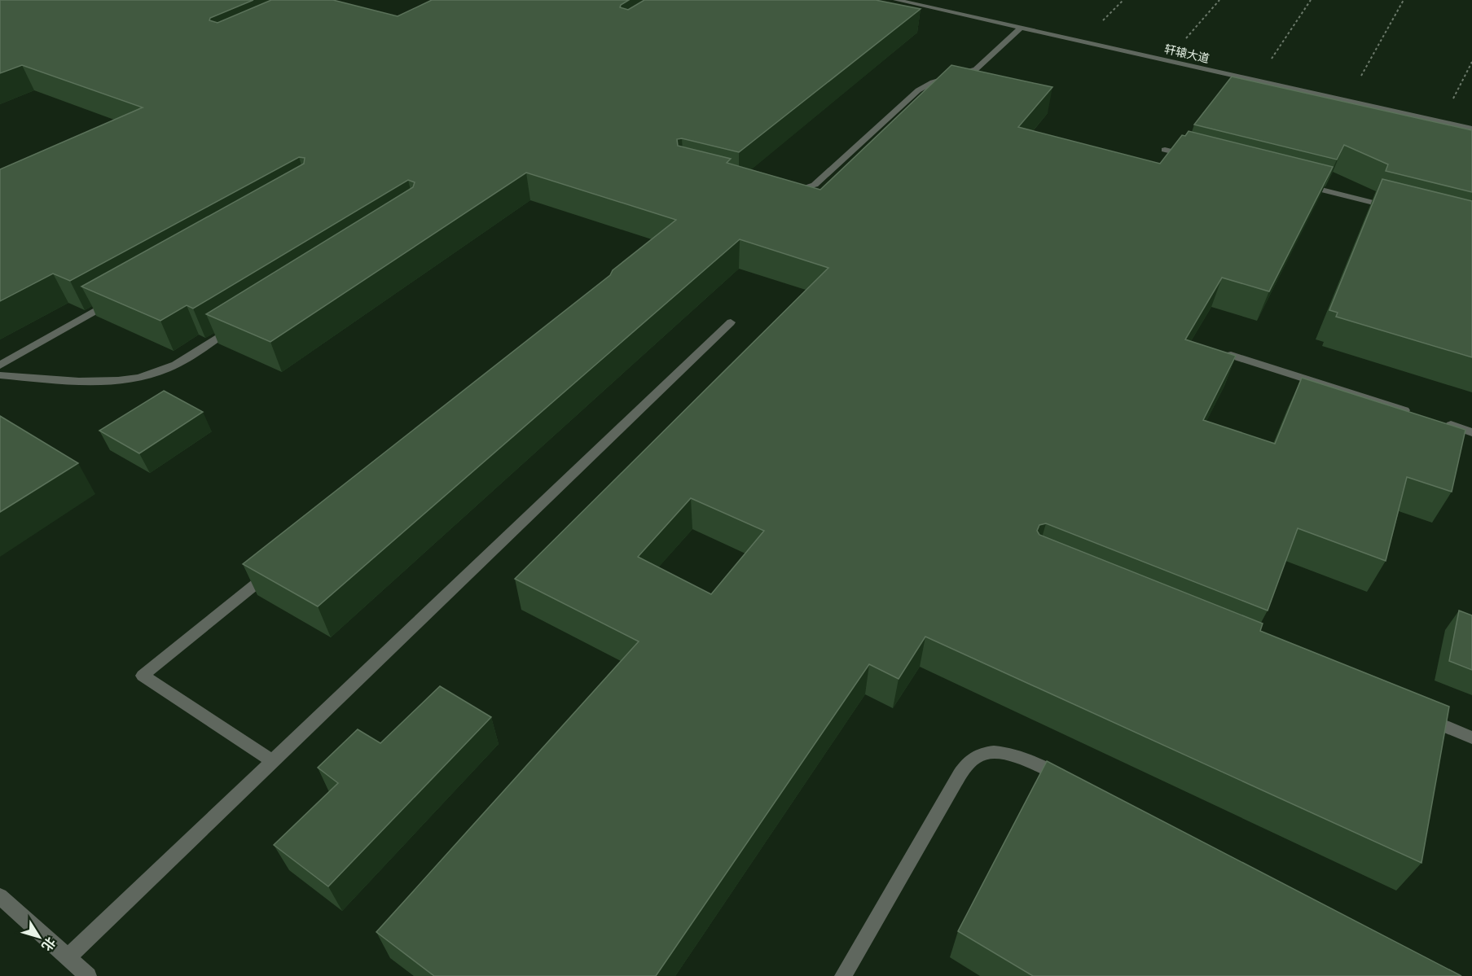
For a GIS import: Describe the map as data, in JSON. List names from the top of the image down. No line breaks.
{"streets":{"street":["轩辕大道"]},"north":"bottom right"}
